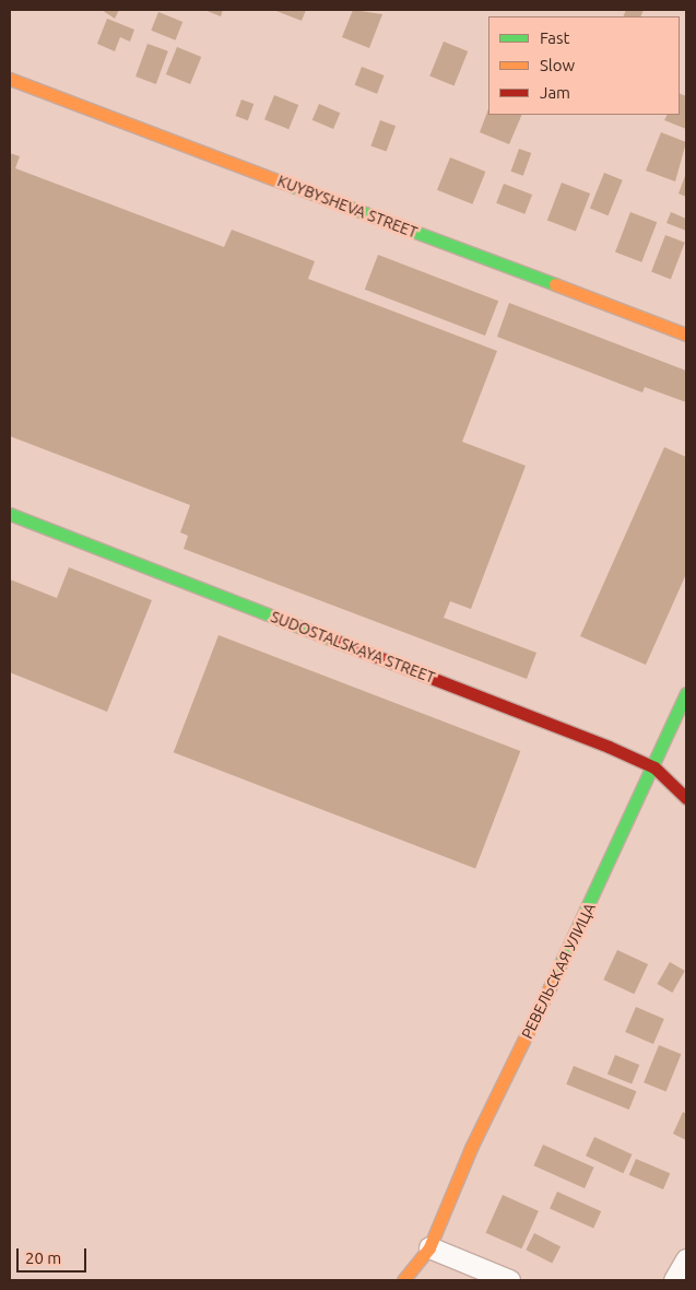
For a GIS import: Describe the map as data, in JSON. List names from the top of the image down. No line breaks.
{"streets":{"main road":["KUYBYSHEVA STREET","SUDOSTALSKAYA STREET","РЕВЕЛЬСКАЯ УЛИЦА"]},"crossings":[["SUDOSTALSKAYA STREET","РЕВЕЛЬСКАЯ УЛИЦА"]],"legend":["Fast","Slow","Jam"],"scale_bar":"20 m"}
